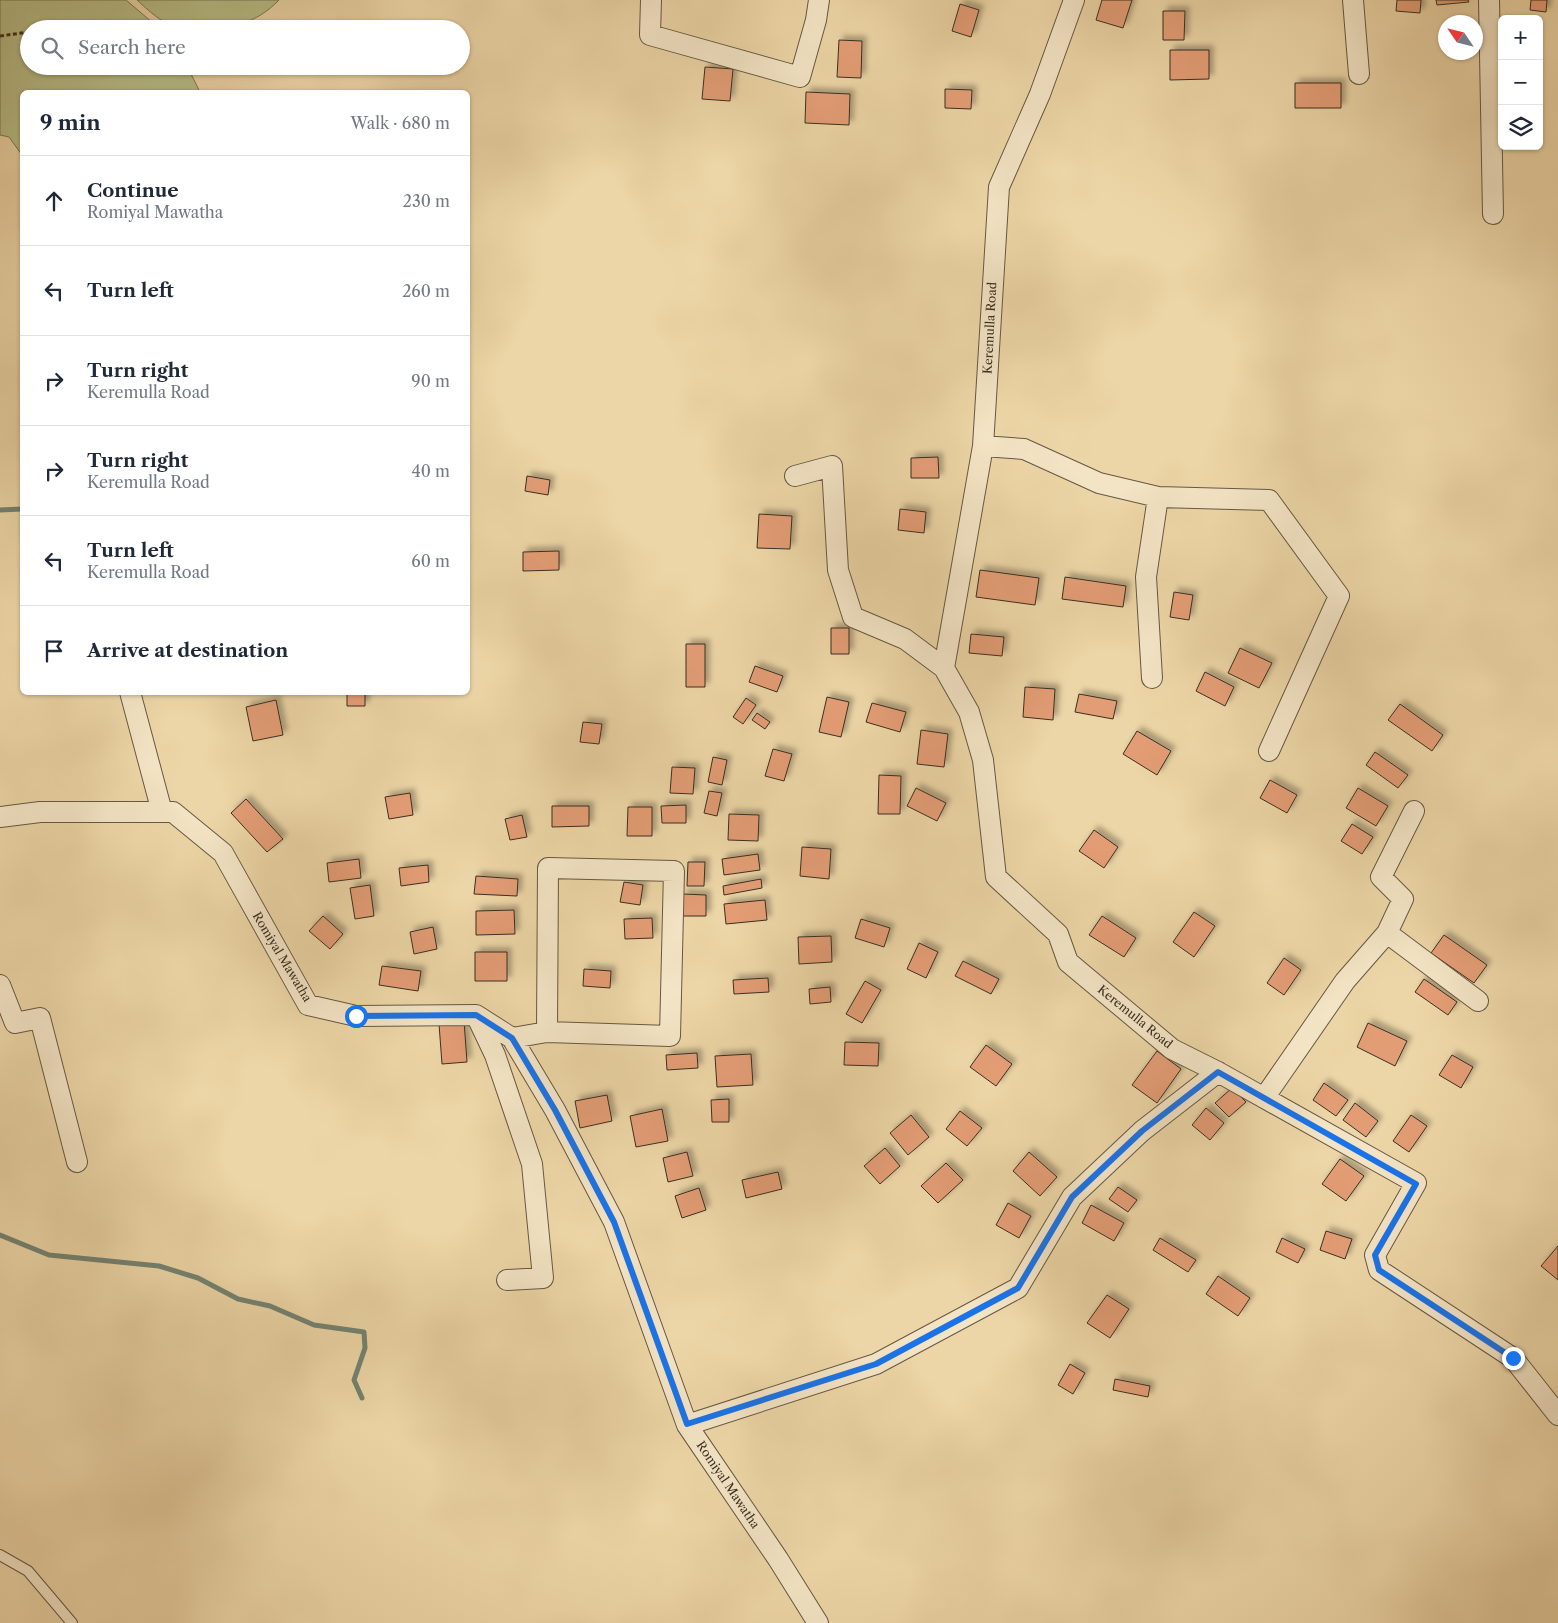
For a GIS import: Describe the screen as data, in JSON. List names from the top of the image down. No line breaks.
{"streets":{"street":["Keremulla Road","Romiyal Mawatha"]},"north":"top left","page":{"map_buttons":["+","−"],"search":"Search here","heading":["9 min","Walk · 680 m"],"list":[["Continue","Romiyal Mawatha","230 m"],["Turn left","260 m"],["Turn right","Keremulla Road","90 m"],["Turn right","Keremulla Road","40 m"],["Turn left","Keremulla Road","60 m"],"Arrive at destination"]}}
